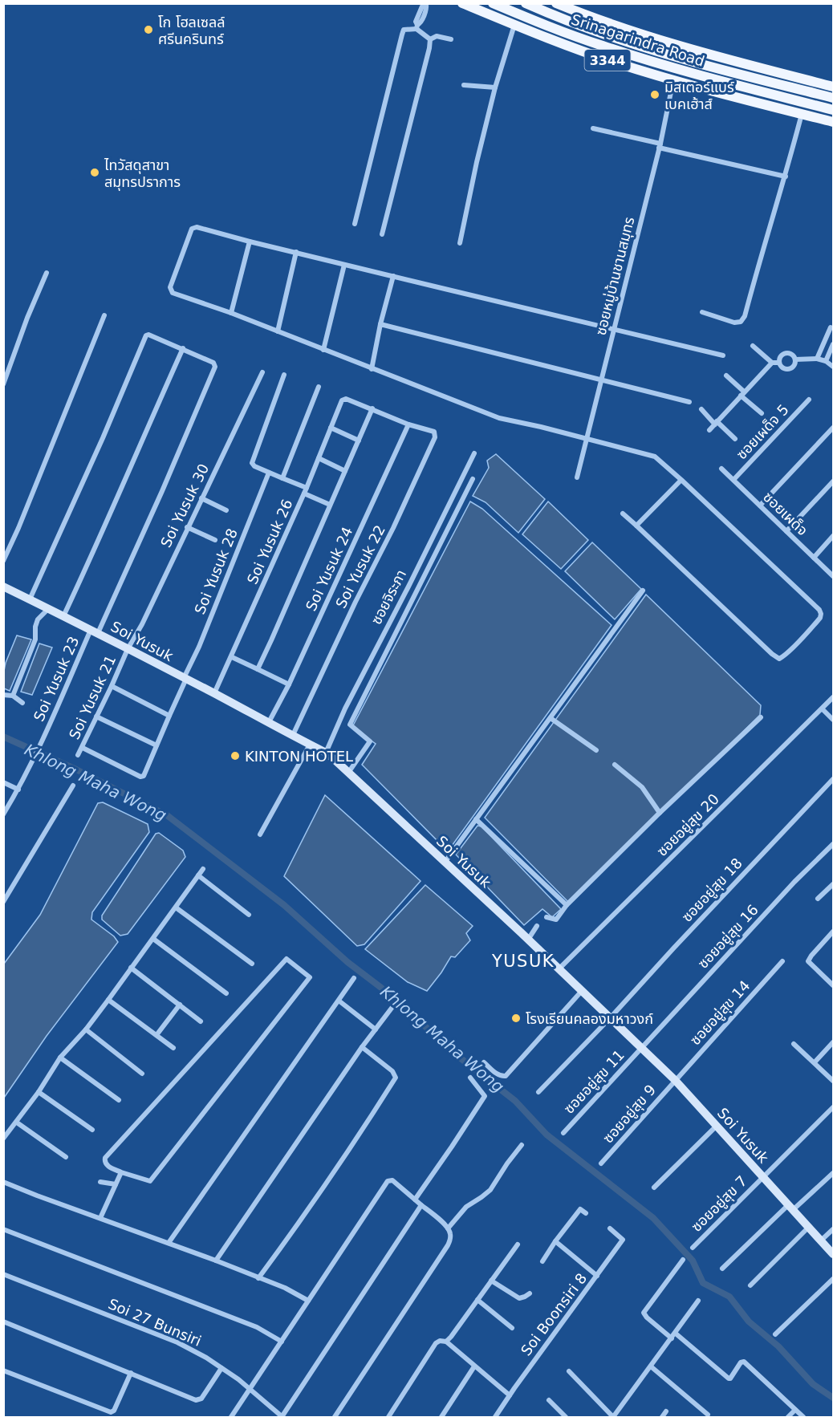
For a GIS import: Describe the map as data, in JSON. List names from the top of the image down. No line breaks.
{"streets":{"main road":["Srinagarindra Road","3344"],"street":["ซอยหมู่บ้านชานสมุทร","ซอยเผด็จ 5","Soi Yusuk 30","ซอยเผด็จ","Soi Yusuk 26","Soi Yusuk 22","Soi Yusuk 24","Soi Yusuk 28","ซอยจิระภา","Soi Yusuk","Soi Yusuk 23","Soi Yusuk 21","ซอยอยู่สุข 20","ซอยอยู่สุข 18","ซอยอยู่สุข 16","ซอยอยู่สุข 14","ซอยอยู่สุข 11","ซอยอยู่สุข 9","ซอยอยู่สุข 7","Soi Boonsiri 8","Soi 27 Bunsiri"]},"crossings":[["Srinagarindra Road","ซอยหมู่บ้านชานสมุทร"],["ซอยเผด็จ 5","ซอยเผด็จ"],["Soi Yusuk 30","Soi Yusuk"],["Soi Yusuk 30","Soi Yusuk 21"],["Soi Yusuk 26","Soi Yusuk"],["Soi Yusuk 22","Soi Yusuk 24"],["Soi Yusuk 22","Soi Yusuk"],["Soi Yusuk 24","Soi Yusuk"],["Soi Yusuk 28","Soi Yusuk"],["Soi Yusuk 28","Soi Yusuk 21"],["ซอยจิระภา","Soi Yusuk"],["Soi Yusuk","Soi Yusuk 23"],["Soi Yusuk","Soi Yusuk 21"],["Soi Yusuk","ซอยอยู่สุข 20"],["Soi Yusuk","ซอยอยู่สุข 18"],["Soi Yusuk","ซอยอยู่สุข 16"],["Soi Yusuk","ซอยอยู่สุข 14"],["Soi Yusuk","ซอยอยู่สุข 11"],["Soi Yusuk","ซอยอยู่สุข 9"],["Soi Yusuk","ซอยอยู่สุข 7"],["ซอยอยู่สุข 16","ซอยอยู่สุข 11"],["ซอยอยู่สุข 14","ซอยอยู่สุข 9"]],"districts":["YUSUK"],"water":["Khlong Maha Wong"],"places":["โก โฮลเซลล์ ศรีนครินทร์","มิสเตอร์แบร์ เบคเฮ้าส์","ไทวัสดุสาขา สมุทรปราการ","KINTON HOTEL","โรงเรียนคลองมหาวงก์"]}
